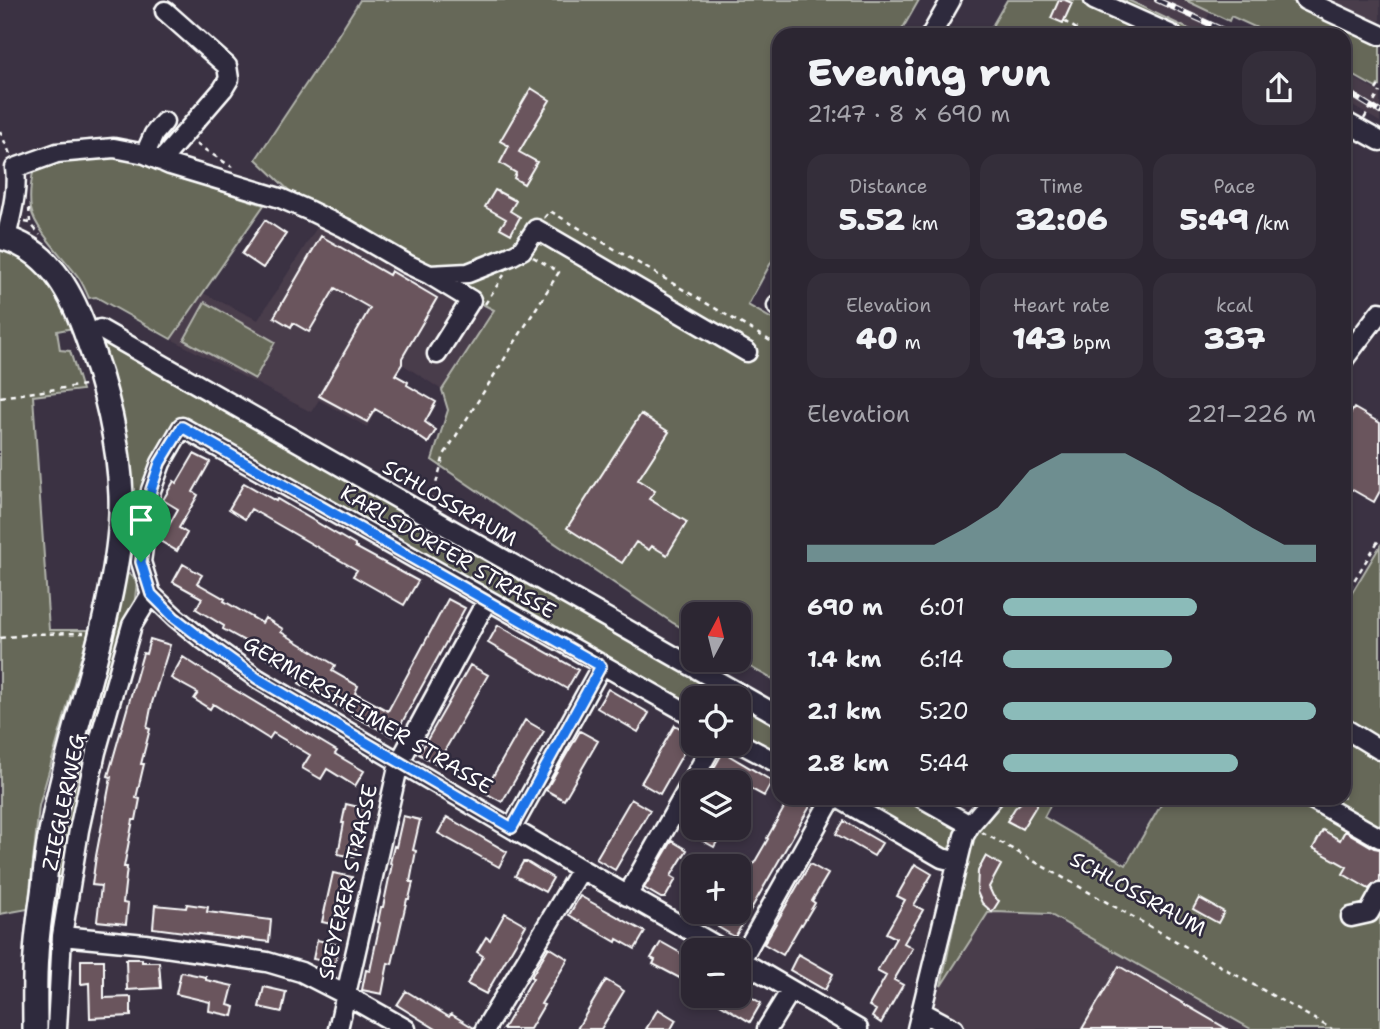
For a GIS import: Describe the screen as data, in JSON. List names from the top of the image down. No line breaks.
{"streets":{"street":["SCHLOSSRAUM","KARLSDORFER STRASSE","GERMERSHEIMER STRASSE","ZIEGLERWEG","SPEYERER STRASSE"]},"crossings":[["KARLSDORFER STRASSE","GERMERSHEIMER STRASSE"],["KARLSDORFER STRASSE","SPEYERER STRASSE"],["GERMERSHEIMER STRASSE","ZIEGLERWEG"],["GERMERSHEIMER STRASSE","SPEYERER STRASSE"]],"north":"top","page":{"heading":["Evening run","21:47 · 8 × 690 m"],"stats":[["Distance","5.52 km"],["Time","32:06"],["Pace","5:49 /km"],["Elevation","40 m"],["Heart rate","143 bpm"],["kcal","337"]],"chart":["Elevation","221–226 m"],"list":[{"name":"690 m","note":"6:01"},{"name":"1.4 km","note":"6:14"},{"name":"2.1 km","note":"5:20"},{"name":"2.8 km","note":"5:44"}],"map_buttons":["+","−"]}}
